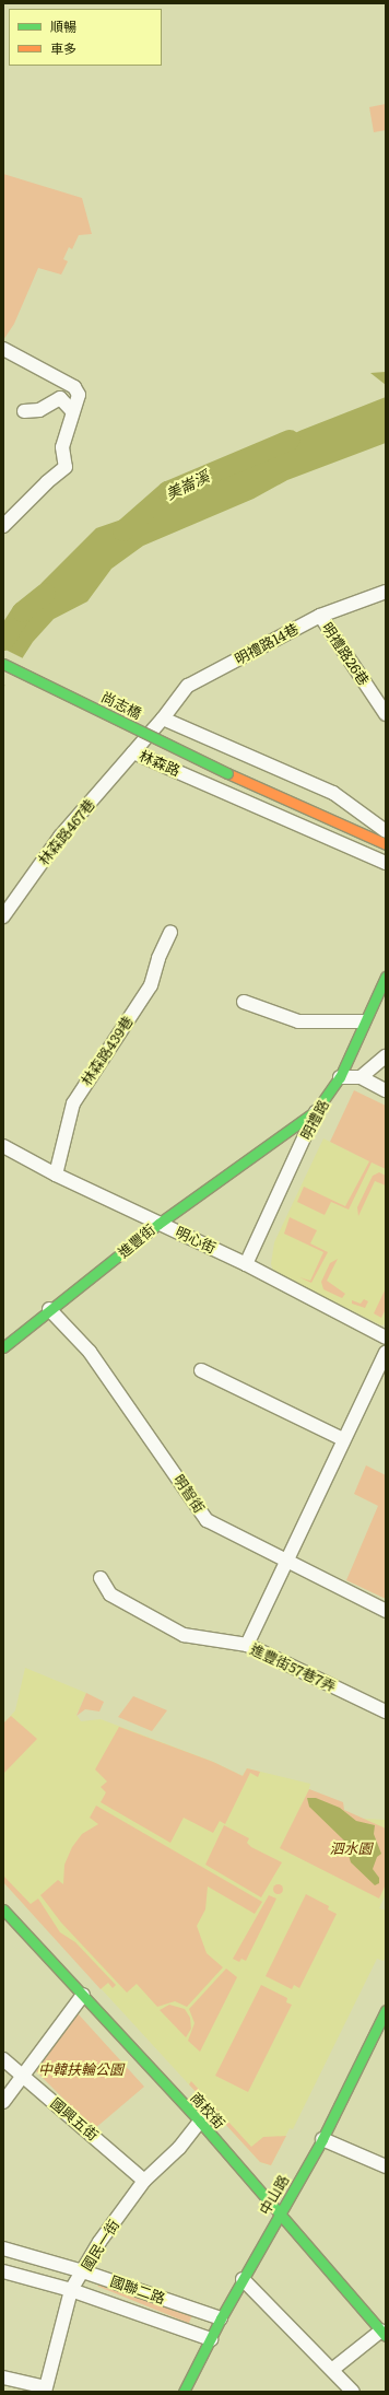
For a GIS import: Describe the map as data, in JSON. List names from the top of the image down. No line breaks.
{"streets":{"street":["明禮路14巷","明禮路26巷","尚志橋","林森路","林森路467巷","林森路439巷","明禮路","明心街","進豐街","明智街","進豐街57巷7弄","商校街","國興五街","中山路","國民一街","國聯二路"]},"crossings":[["明禮路14巷","明禮路26巷"],["明禮路14巷","林森路"],["林森路","林森路467巷"],["林森路439巷","明心街"],["明禮路","明心街"],["明禮路","進豐街"],["明心街","進豐街"],["進豐街","明智街"],["商校街","中山路"],["商校街","國民一街"],["國興五街","國民一街"],["中山路","國聯二路"],["國民一街","國聯二路"]],"water":["美崙溪"],"parks":["泗水園","中韓扶輪公園"],"legend":["順暢","車多"]}
